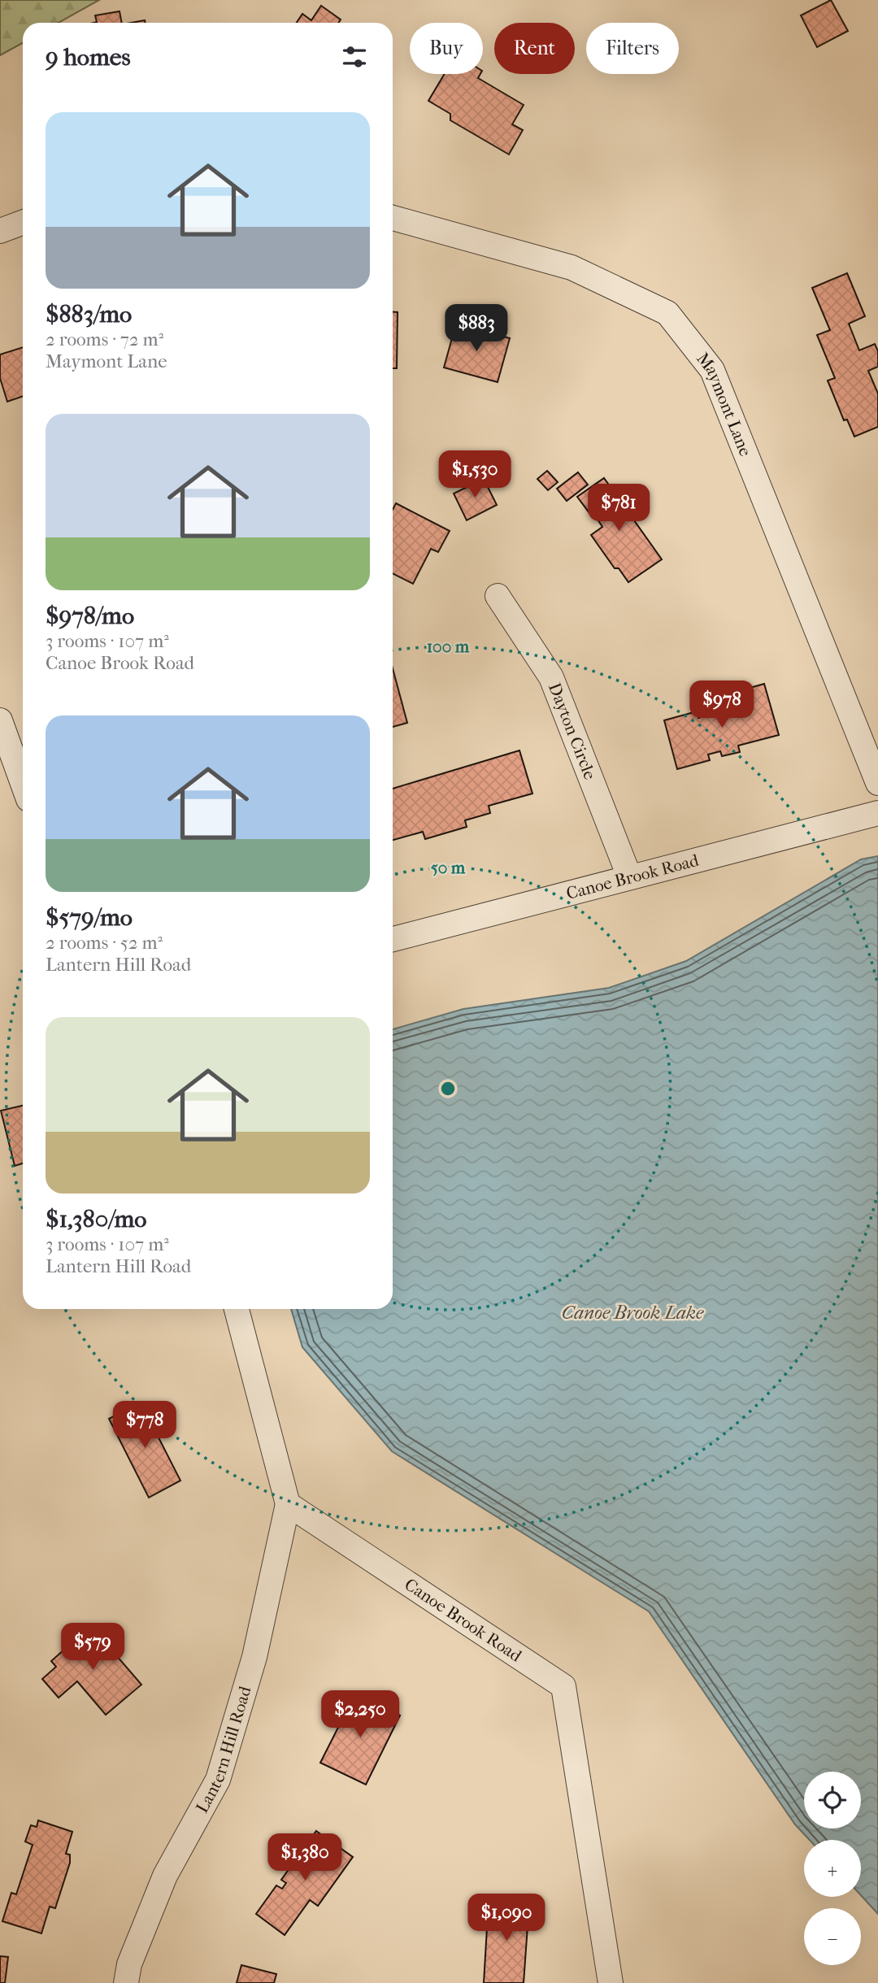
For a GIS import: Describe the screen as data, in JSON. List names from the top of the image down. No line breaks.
{"streets":{"street":["Maymont Lane","Dayton Circle","Canoe Brook Road","Lantern Hill Road"]},"crossings":[["Dayton Circle","Canoe Brook Road"],["Canoe Brook Road","Lantern Hill Road"]],"water":["Canoe Brook Lake"],"page":{"chip":["Buy","Rent","Filters"],"heading":"9 homes","list":[{"name":"$883/mo","note":"2 rooms · 72 m² · Maymont Lane"},{"name":"$978/mo","note":"3 rooms · 107 m² · Canoe Brook Road"},{"name":"$579/mo","note":"2 rooms · 52 m² · Lantern Hill Road"},{"name":"$1,380/mo","note":"3 rooms · 107 m² · Lantern Hill Road"}],"price":["$883","$1,530","$781","$978","$778","$579","$2,250","$1,380","$1,090"],"map_buttons":["+","−"]},"rings":["100 m","50 m"]}
